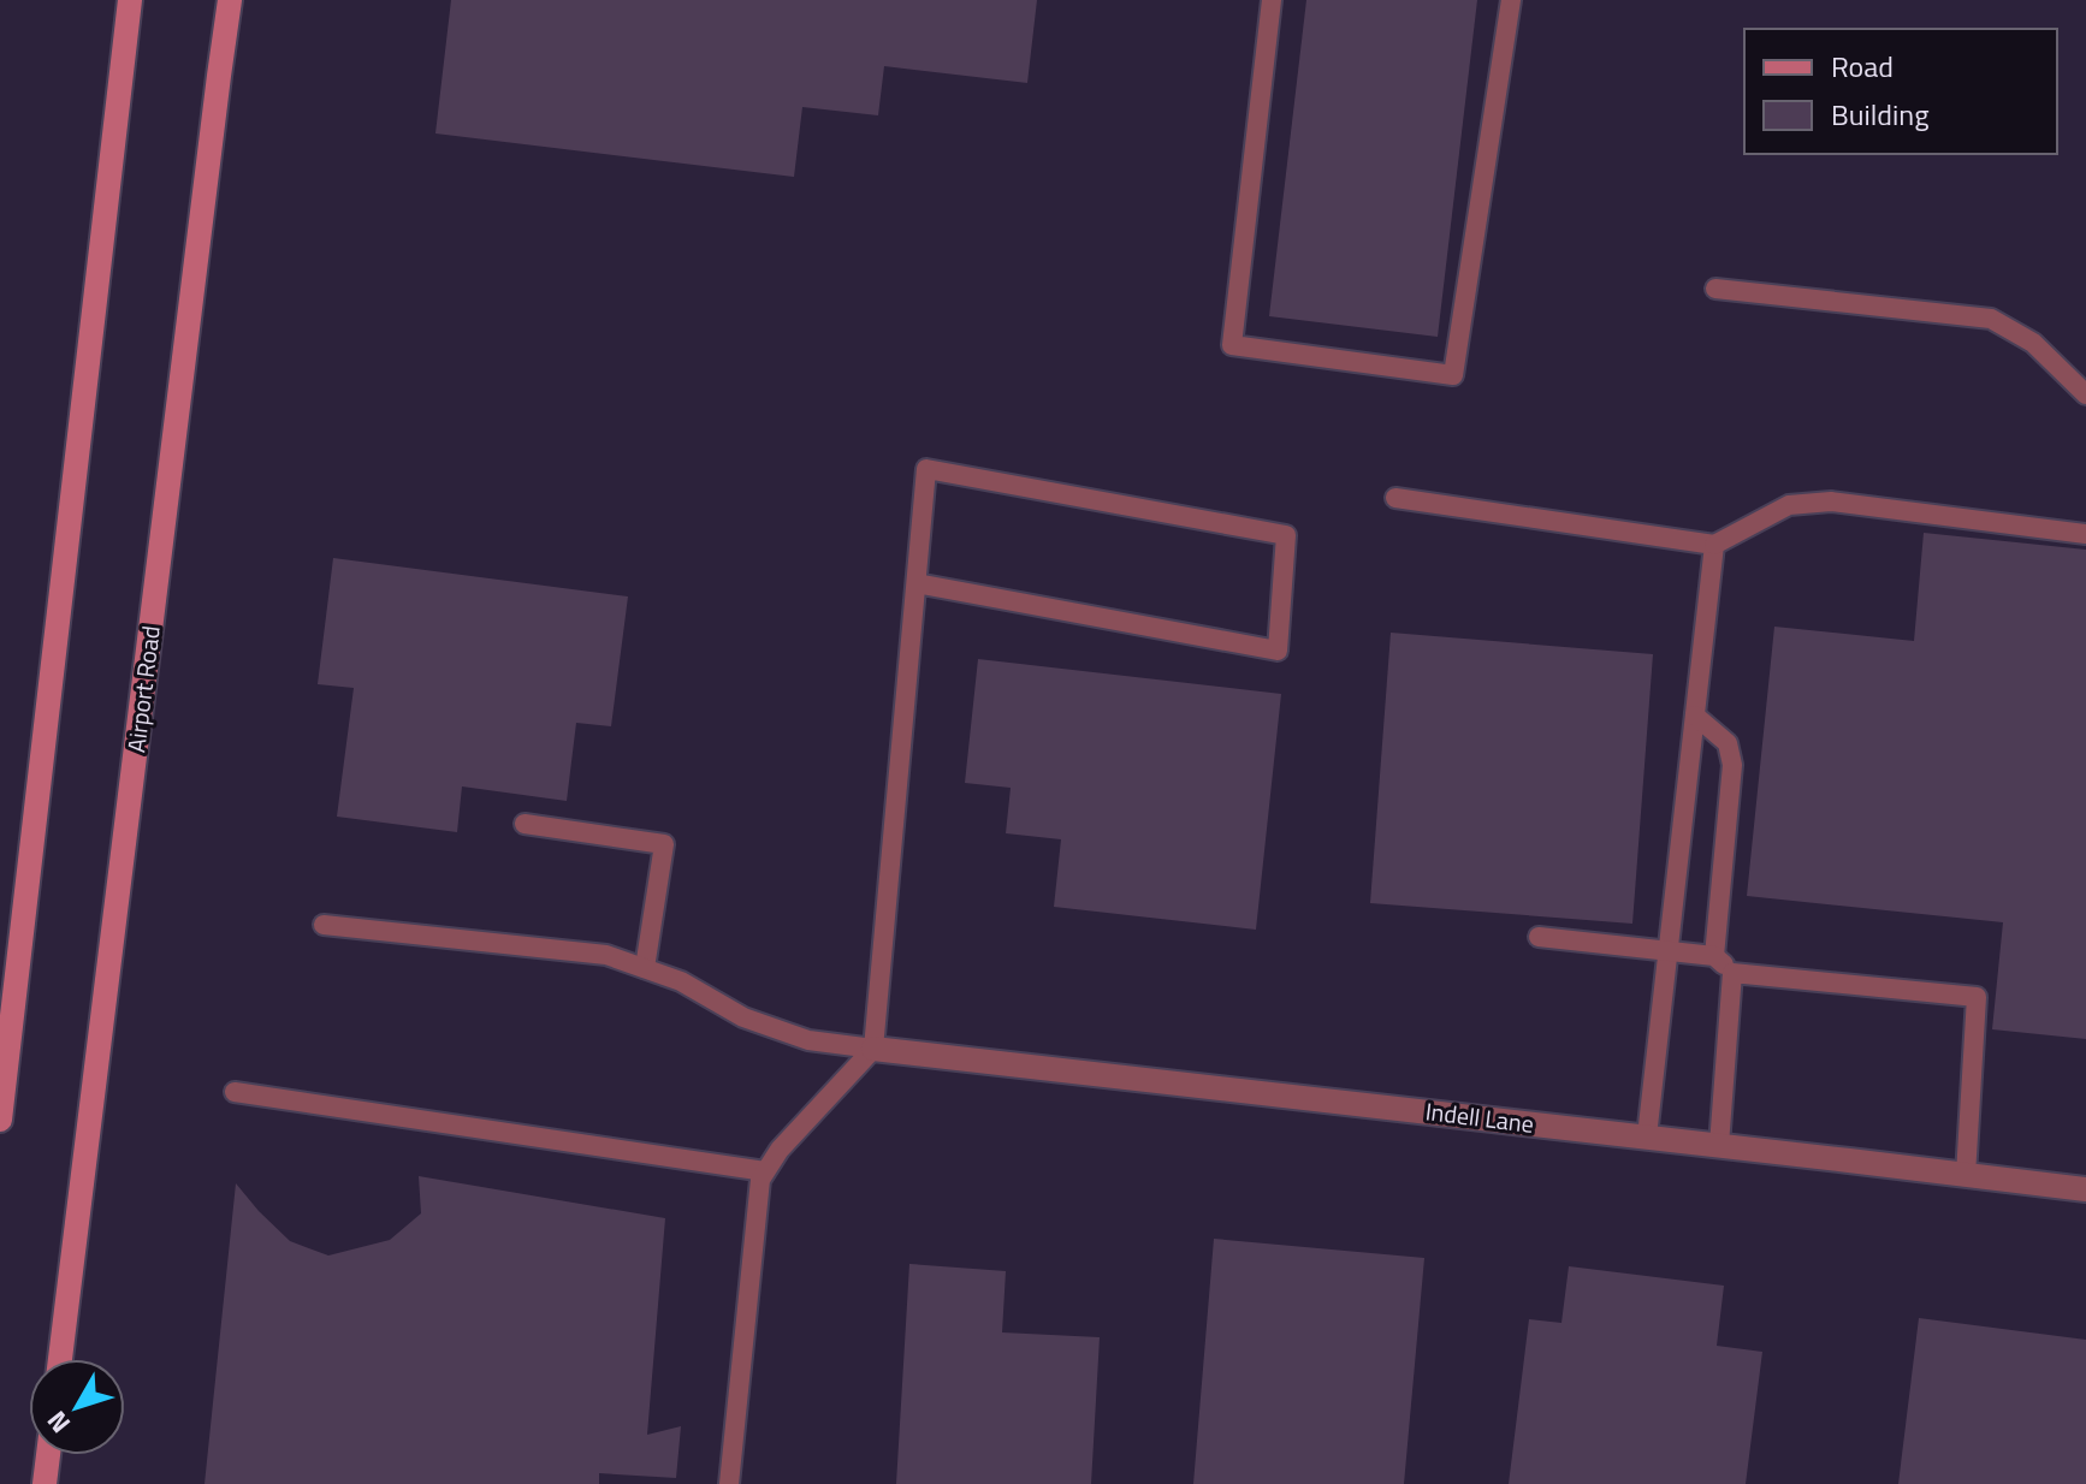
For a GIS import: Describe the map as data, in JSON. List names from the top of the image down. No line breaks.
{"streets":{"main road":["Airport Road"],"street":["Indell Lane"]},"legend":["Road","Building"],"north":"bottom left"}
